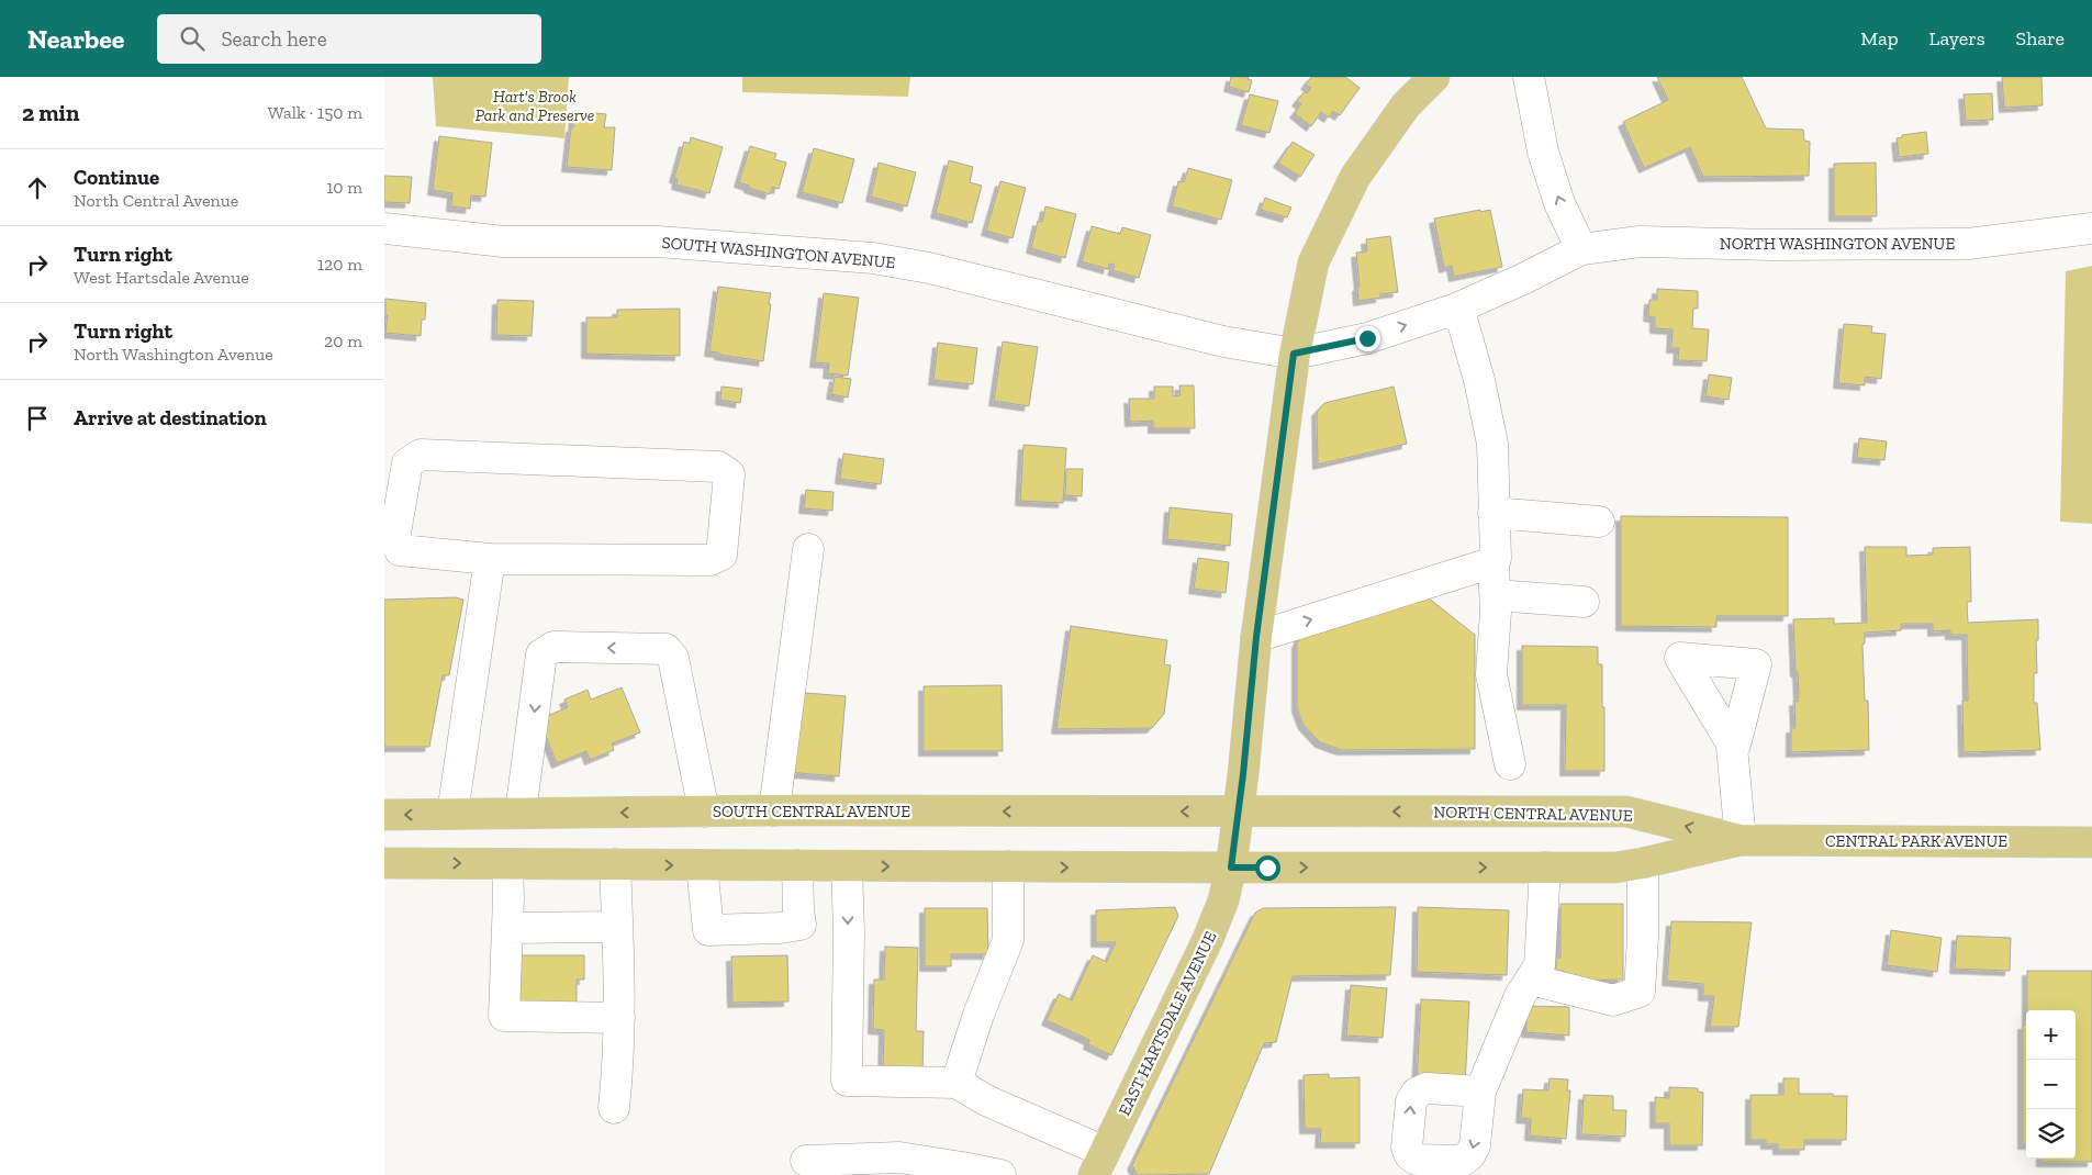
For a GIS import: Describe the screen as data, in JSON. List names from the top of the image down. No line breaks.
{"streets":{"main road":["SOUTH CENTRAL AVENUE","NORTH CENTRAL AVENUE","CENTRAL PARK AVENUE","EAST HARTSDALE AVENUE"],"street":["NORTH WASHINGTON AVENUE","SOUTH WASHINGTON AVENUE"]},"crossings":[["NORTH WASHINGTON AVENUE","SOUTH WASHINGTON AVENUE"],["NORTH WASHINGTON AVENUE","EAST HARTSDALE AVENUE"],["SOUTH WASHINGTON AVENUE","EAST HARTSDALE AVENUE"],["SOUTH CENTRAL AVENUE","NORTH CENTRAL AVENUE"],["SOUTH CENTRAL AVENUE","EAST HARTSDALE AVENUE"],["NORTH CENTRAL AVENUE","CENTRAL PARK AVENUE"],["NORTH CENTRAL AVENUE","EAST HARTSDALE AVENUE"]],"parks":["Hart's Brook Park and Preserve"],"page":{"header":"Nearbee","search":"Search here","nav":["Map","Layers","Share"],"heading":["2 min","Walk · 150 m"],"list":[["Continue","North Central Avenue","10 m"],["Turn right","West Hartsdale Avenue","120 m"],["Turn right","North Washington Avenue","20 m"],"Arrive at destination"],"map_buttons":["+","−"]}}
